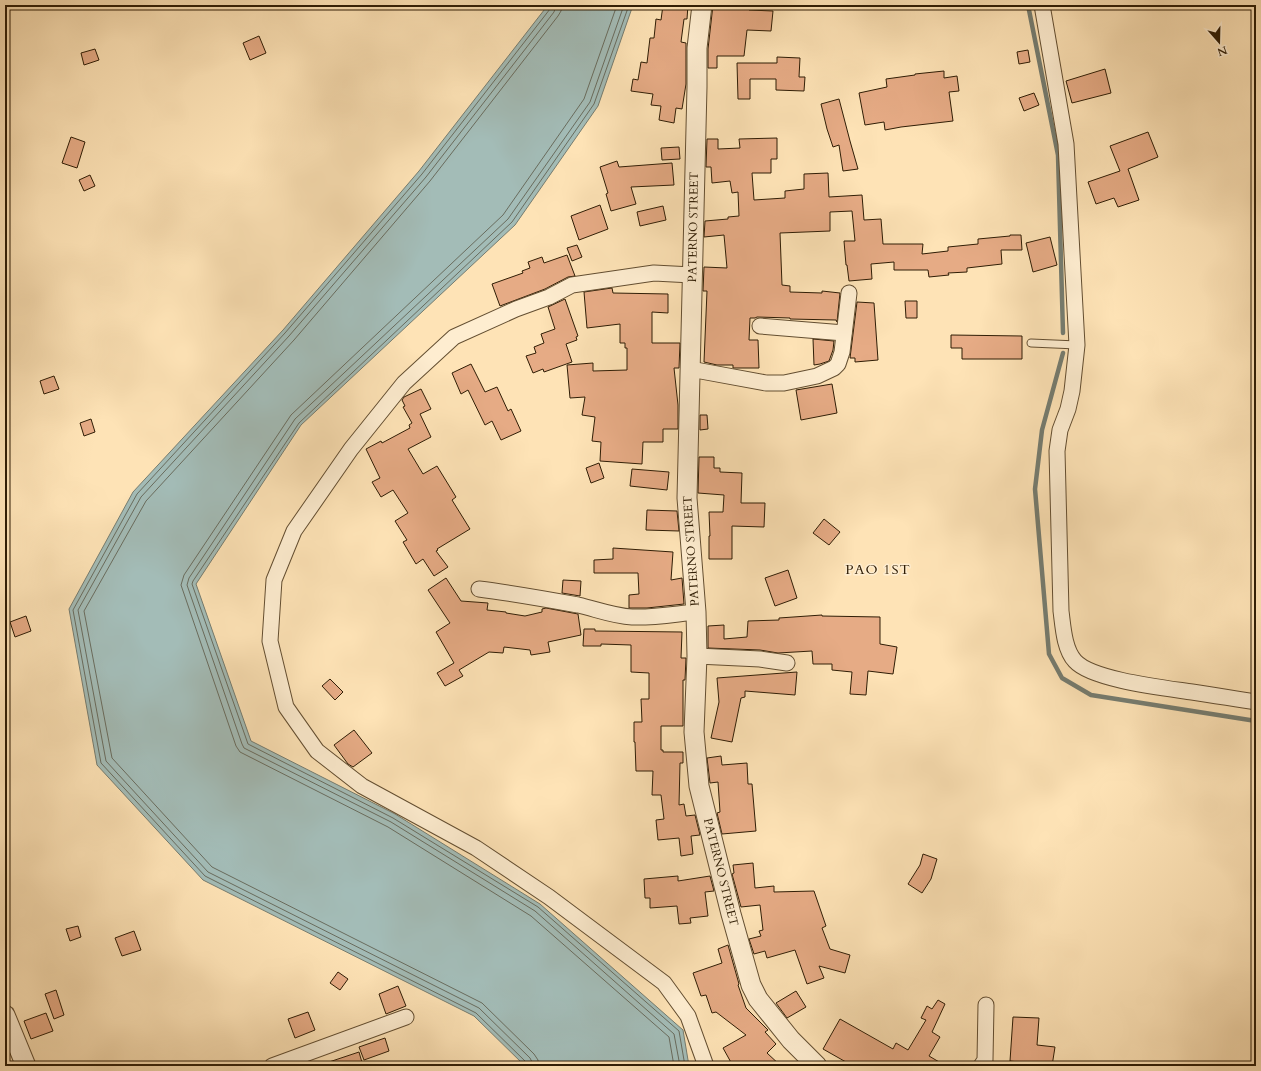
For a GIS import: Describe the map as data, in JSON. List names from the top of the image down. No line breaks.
{"streets":{"street":["PATERNO STREET"]},"districts":["PAO 1ST"],"north":"bottom"}
